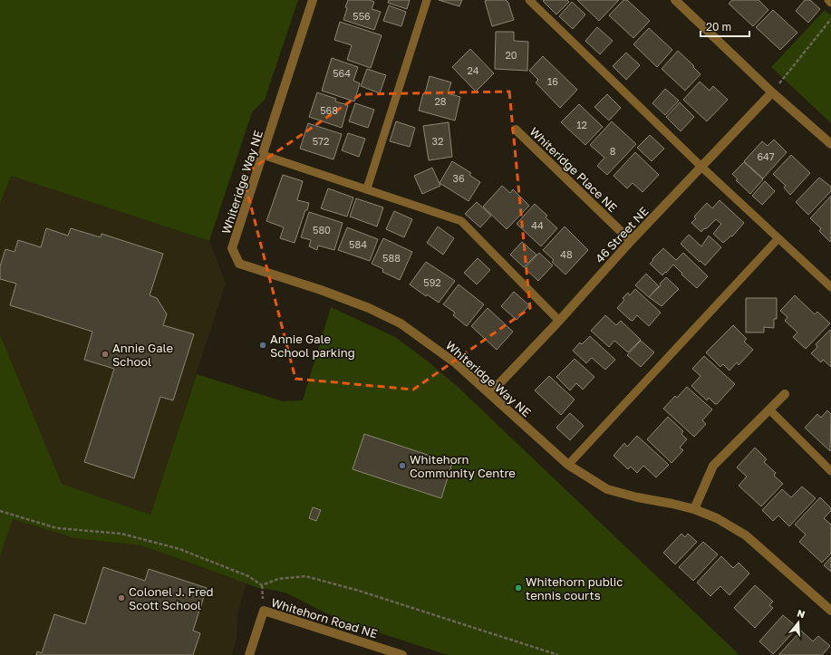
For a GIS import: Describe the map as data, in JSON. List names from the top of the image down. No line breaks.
{"streets":{"street":["Whiteridge Place NE","Whiteridge Way NE","46 Street NE","Whitehorn Road NE"]},"crossings":[["Whiteridge Place NE","46 Street NE"],["Whiteridge Way NE","46 Street NE"]],"places":["Annie Gale School parking","Annie Gale School","Whitehorn Community Centre","Whitehorn public tennis courts","Colonel J. Fred Scott School"],"house_numbers":["556","20","24","564","16","28","568","12","572","32","8","647","36","44","580","584","48","588","592"],"scale_bar":"20 m","north":"top"}
